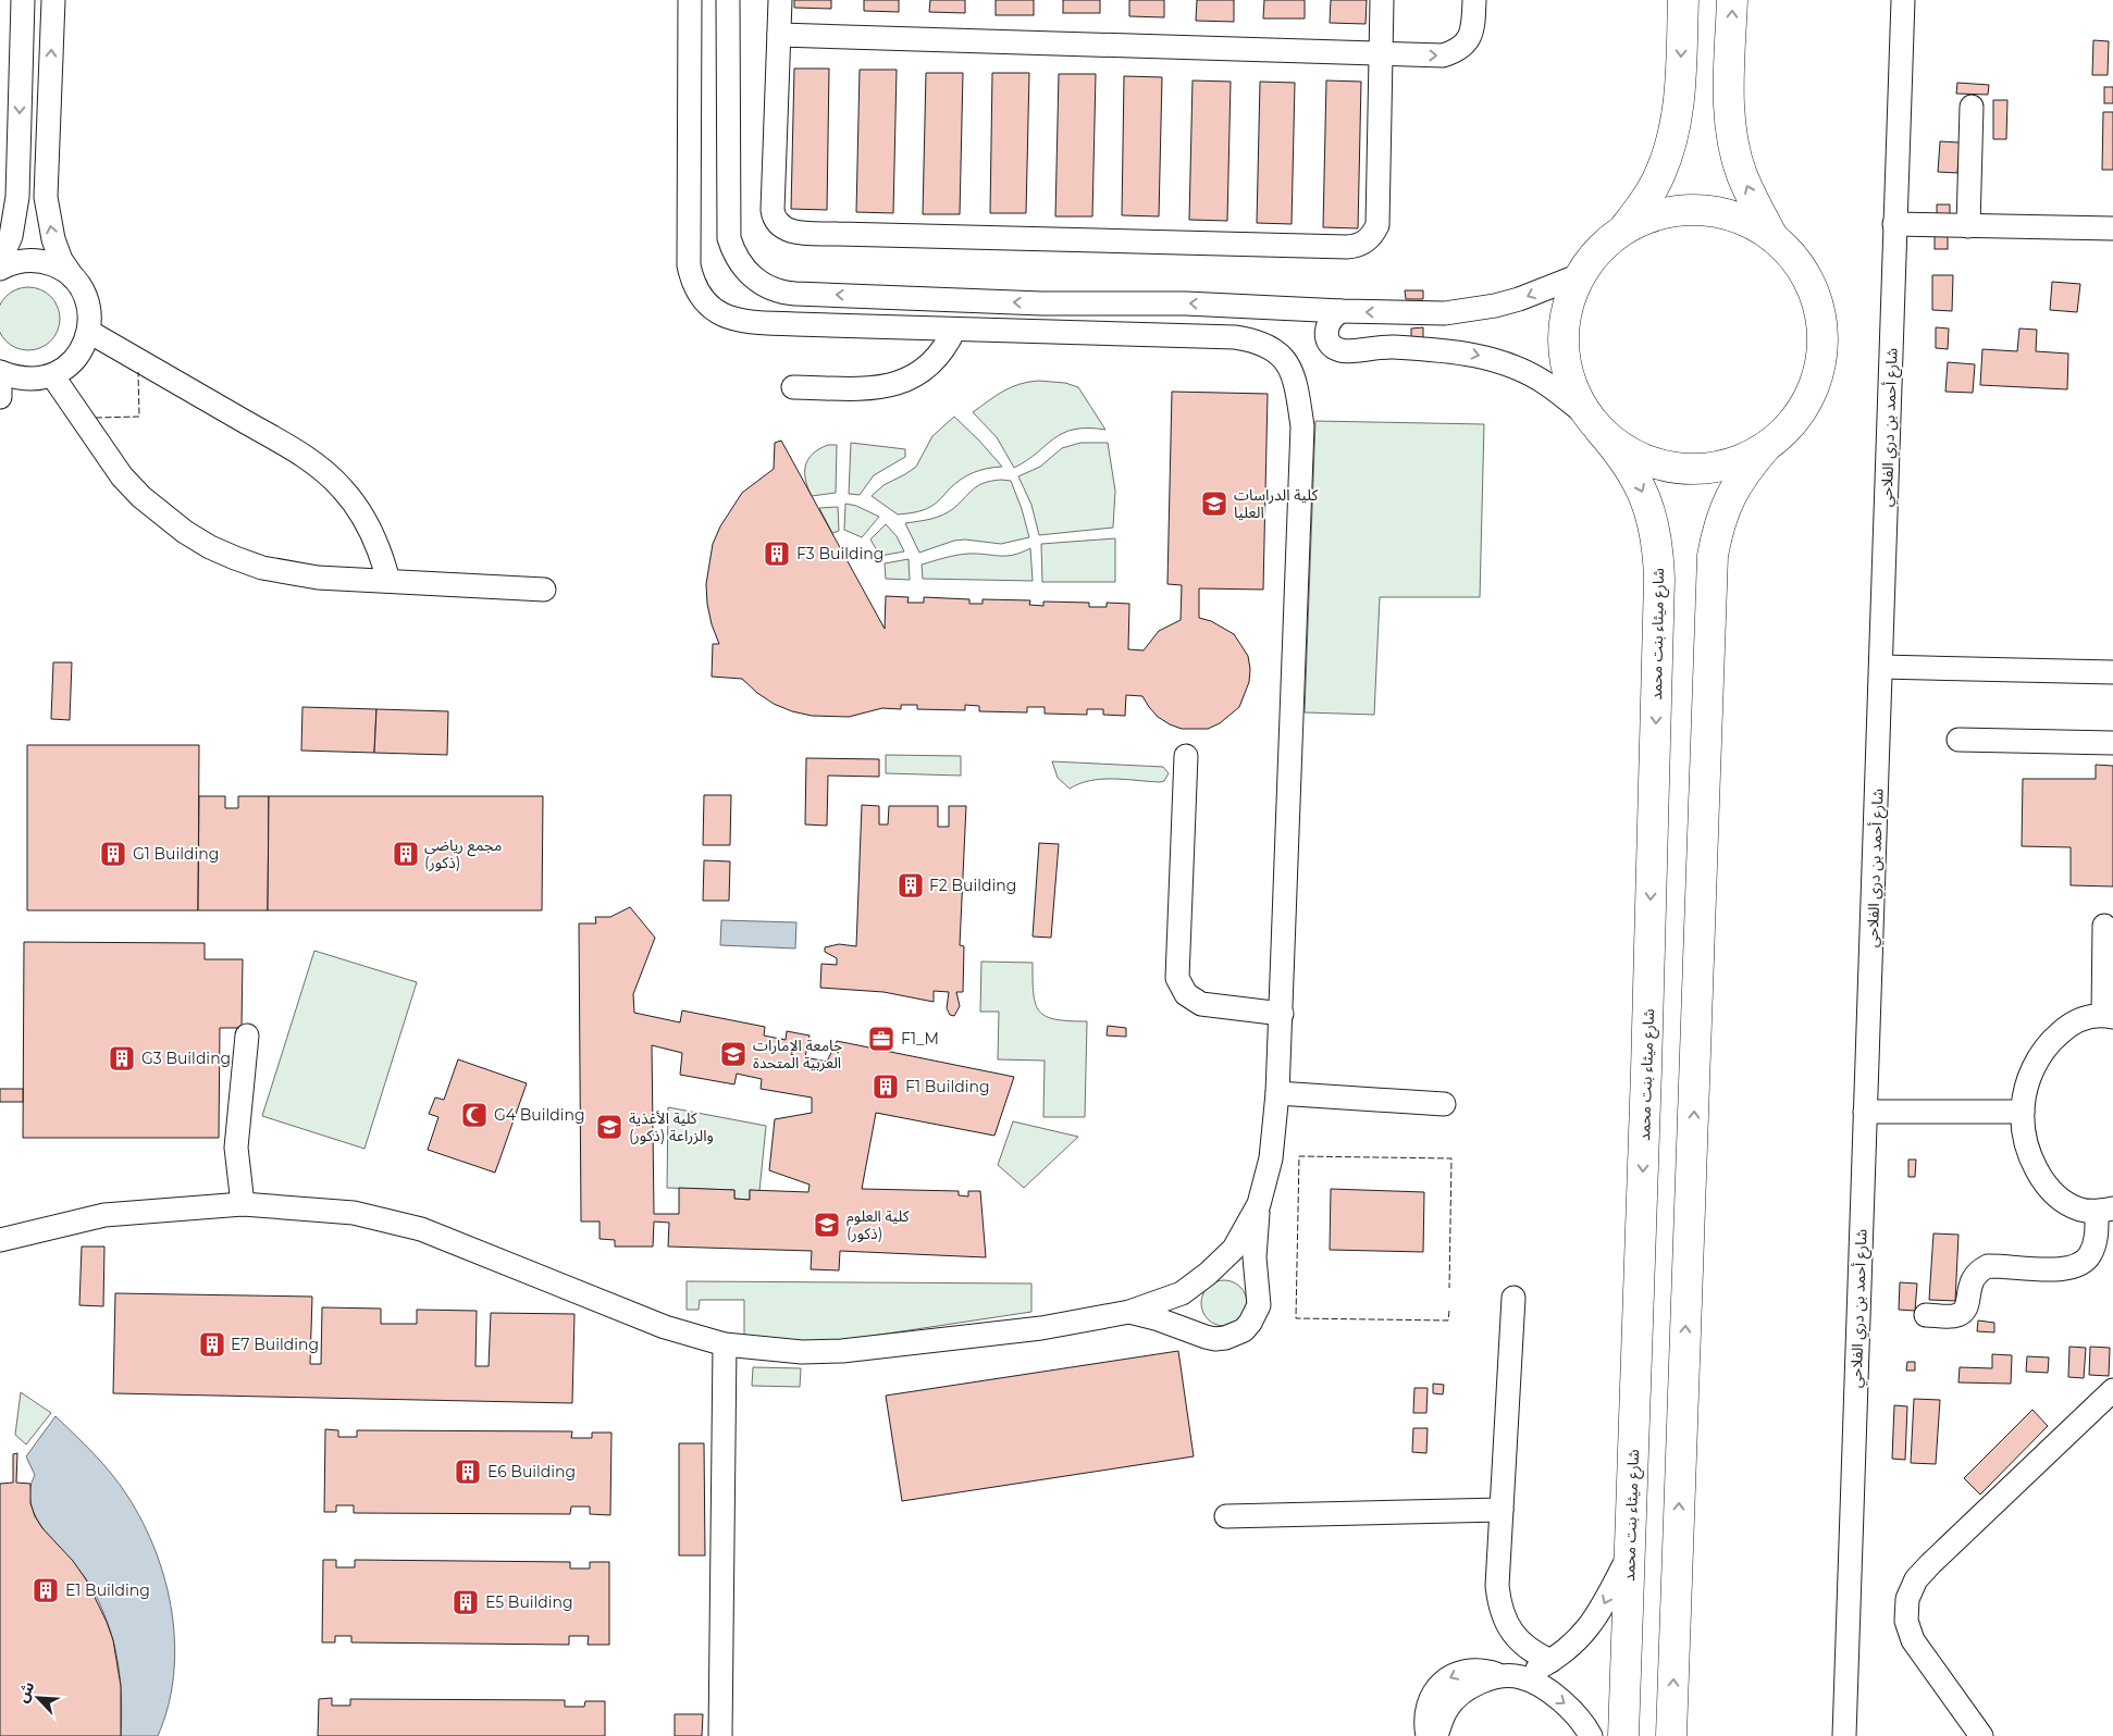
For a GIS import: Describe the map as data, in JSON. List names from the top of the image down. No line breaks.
{"streets":{"main road":["شارع ميثاء بنت محمد"],"street":["شارع أحمد بن دري الفلاحي"]},"places":{"school or university":["كلية الدراسات العليا","جامعة الإمارات العربية المتحدة","كلية الأغذية والزراعة (ذكور)","كلية العلوم (ذكور)"],"building":["F3 Building","G1 Building","مجمع رياضي (ذكور)","F2 Building","G3 Building","F1 Building","E7 Building","E6 Building","E1 Building","E5 Building"],"office":["F1_M"],"mosque":["G4 Building"]},"north":"top left"}
